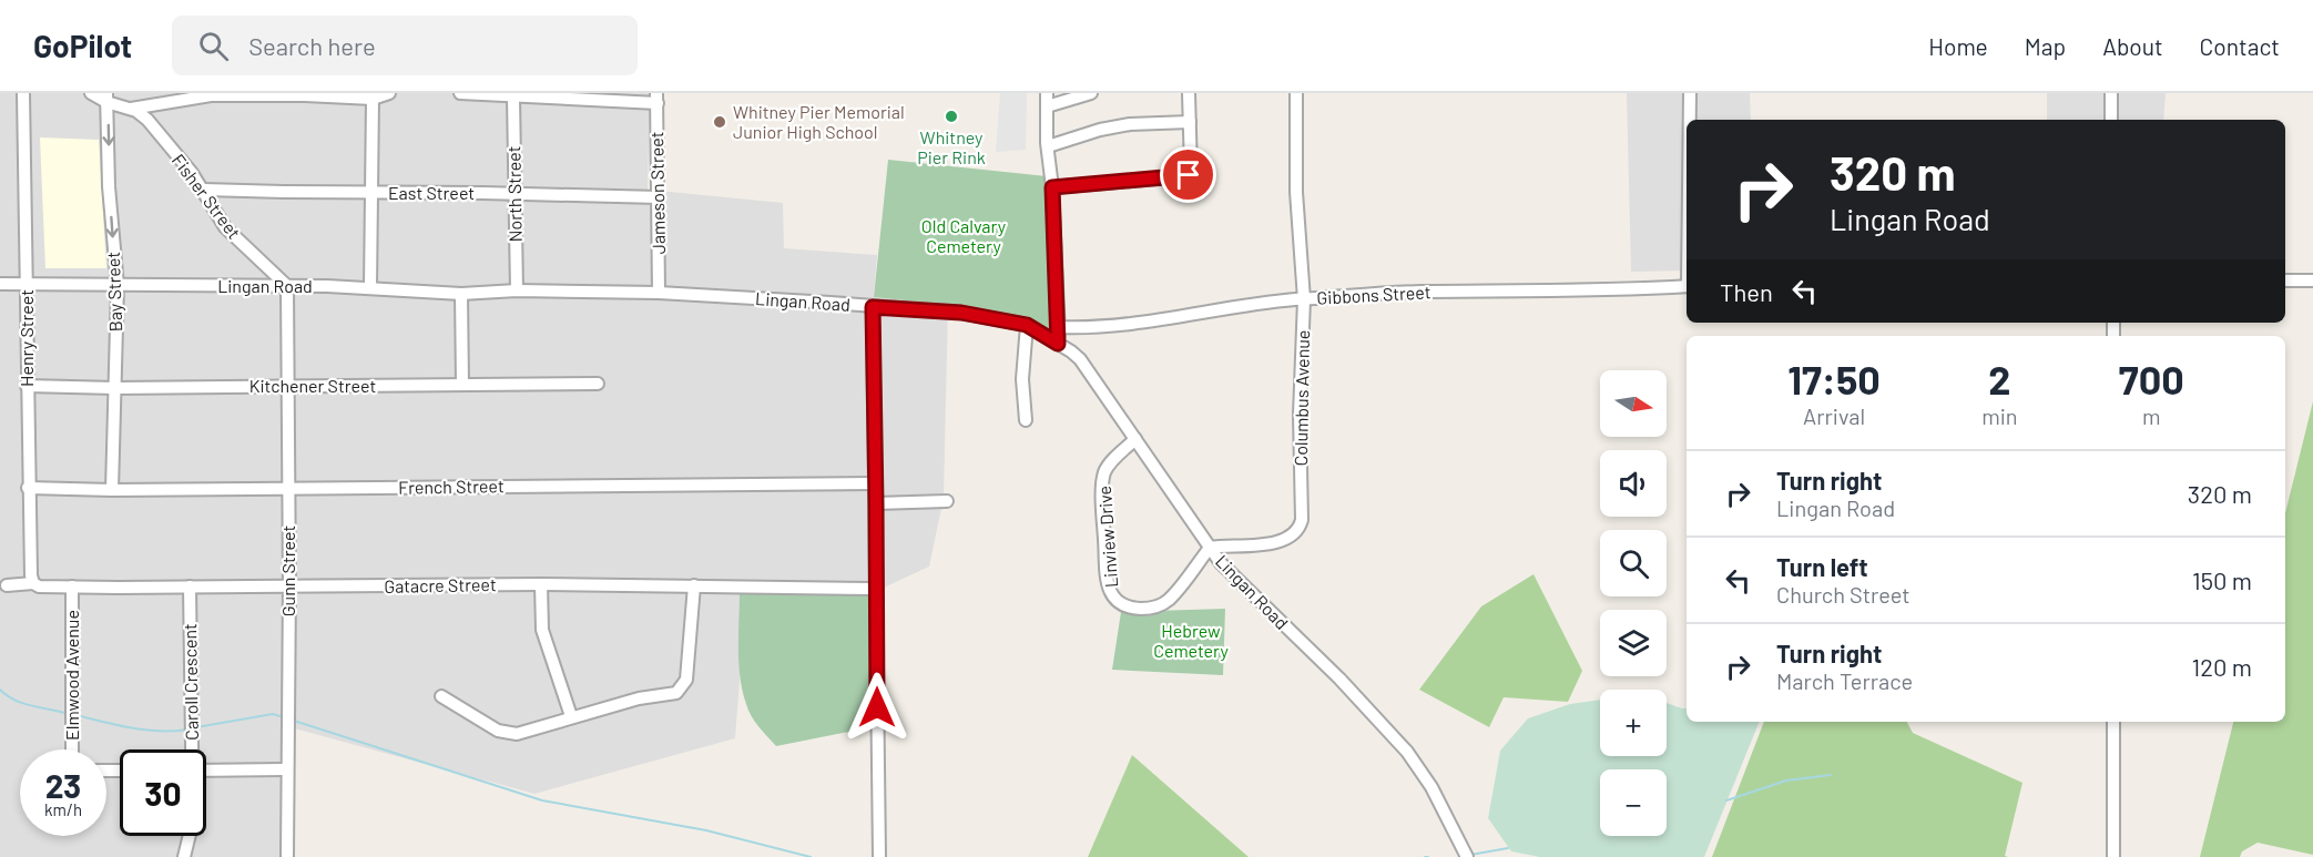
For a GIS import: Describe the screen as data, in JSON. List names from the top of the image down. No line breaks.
{"streets":{"street":["East Street","Jameson Street","North Street","Fisher Street","Lingan Road","Bay Street","Gibbons Street","Henry Street","Kitchener Street","Columbus Avenue","French Street","Linview Drive","Gunn Street","Gatacre Street","Elmwood Avenue","Caroll Crescent"]},"crossings":[["East Street","Jameson Street"],["East Street","North Street"],["East Street","Fisher Street"],["Jameson Street","Lingan Road"],["North Street","Lingan Road"],["Fisher Street","Lingan Road"],["Fisher Street","Bay Street"],["Fisher Street","Gunn Street"],["Lingan Road","Bay Street"],["Lingan Road","Henry Street"],["Lingan Road","Columbus Avenue"],["Lingan Road","Linview Drive"],["Lingan Road","Gunn Street"],["Bay Street","Kitchener Street"],["Bay Street","French Street"],["Gibbons Street","Columbus Avenue"],["Henry Street","Kitchener Street"],["Henry Street","French Street"],["Henry Street","Gatacre Street"],["Kitchener Street","Gunn Street"],["Columbus Avenue","Linview Drive"],["French Street","Gunn Street"],["Gunn Street","Gatacre Street"],["Gatacre Street","Elmwood Avenue"],["Gatacre Street","Caroll Crescent"]],"one_way":["Bay Street"],"parks":["Old Calvary Cemetery","Hebrew Cemetery"],"places":["Whitney Pier Rink","Whitney Pier Memorial Junior High School"],"north":"right","page":{"header":"GoPilot","search":"Search here","nav":["Home","Map","About","Contact"],"turn":["320 m","Lingan Road"],"then":"Then","eta":["17:50","Arrival","2","min","700","m"],"map_buttons":["+","−"],"list":[{"name":"Turn right","note":"Lingan Road","value":"320 m"},{"name":"Turn left","note":"Church Street","value":"150 m"},{"name":"Turn right","note":"March Terrace","value":"120 m"}],"speed":"23 km/h","limit":"30"}}
